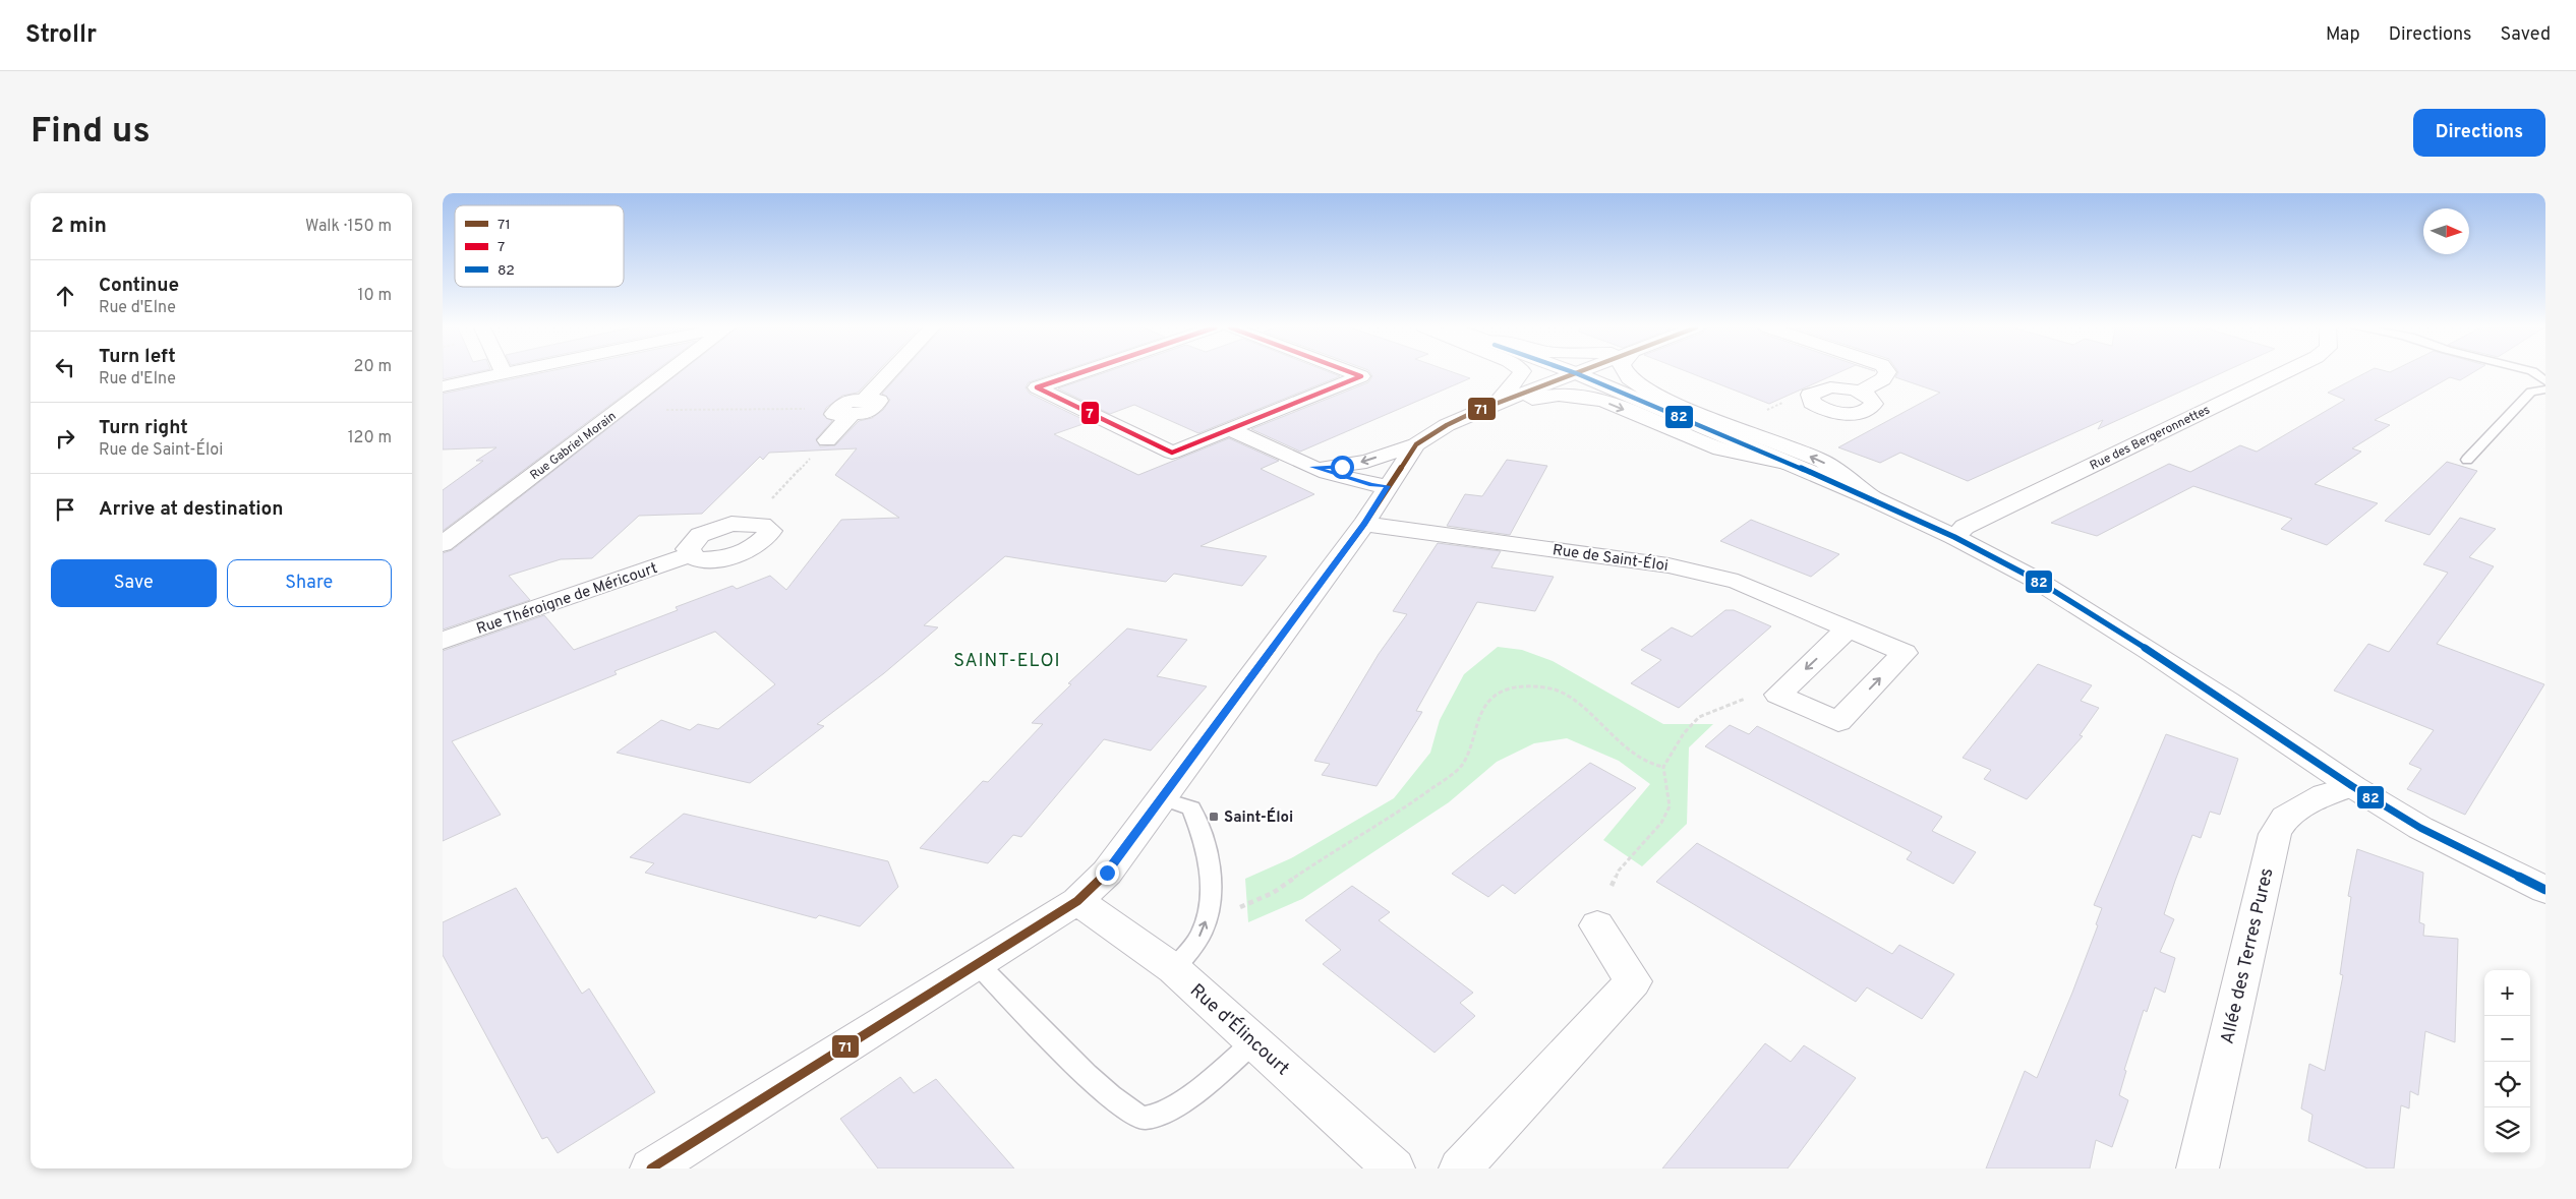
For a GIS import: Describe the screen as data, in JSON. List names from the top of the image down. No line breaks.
{"streets":{"street":["Rue des Bergeronnettes","Rue Gabriel Morain","Rue de Saint-Éloi","Rue Théroigne de Méricourt","Allée des Terres Pures","Rue d'Élincourt"]},"districts":["SAINT-ELOI"],"places":{"transit":["Saint-Éloi"]},"lines":["transit line 71","transit line 7","transit line 82"],"legend":["71","7","82"],"north":"right","page":{"header":"Strollr","nav":["Map","Directions","Saved"],"buttons":["Directions",["Save","Share"]],"title":"Find us","heading":["2 min","Walk · 150 m"],"list":[["Continue","Rue d'Elne","10 m"],["Turn left","Rue d'Elne","20 m"],["Turn right","Rue de Saint-Éloi","120 m"],"Arrive at destination"],"map_buttons":["+","−"]}}
